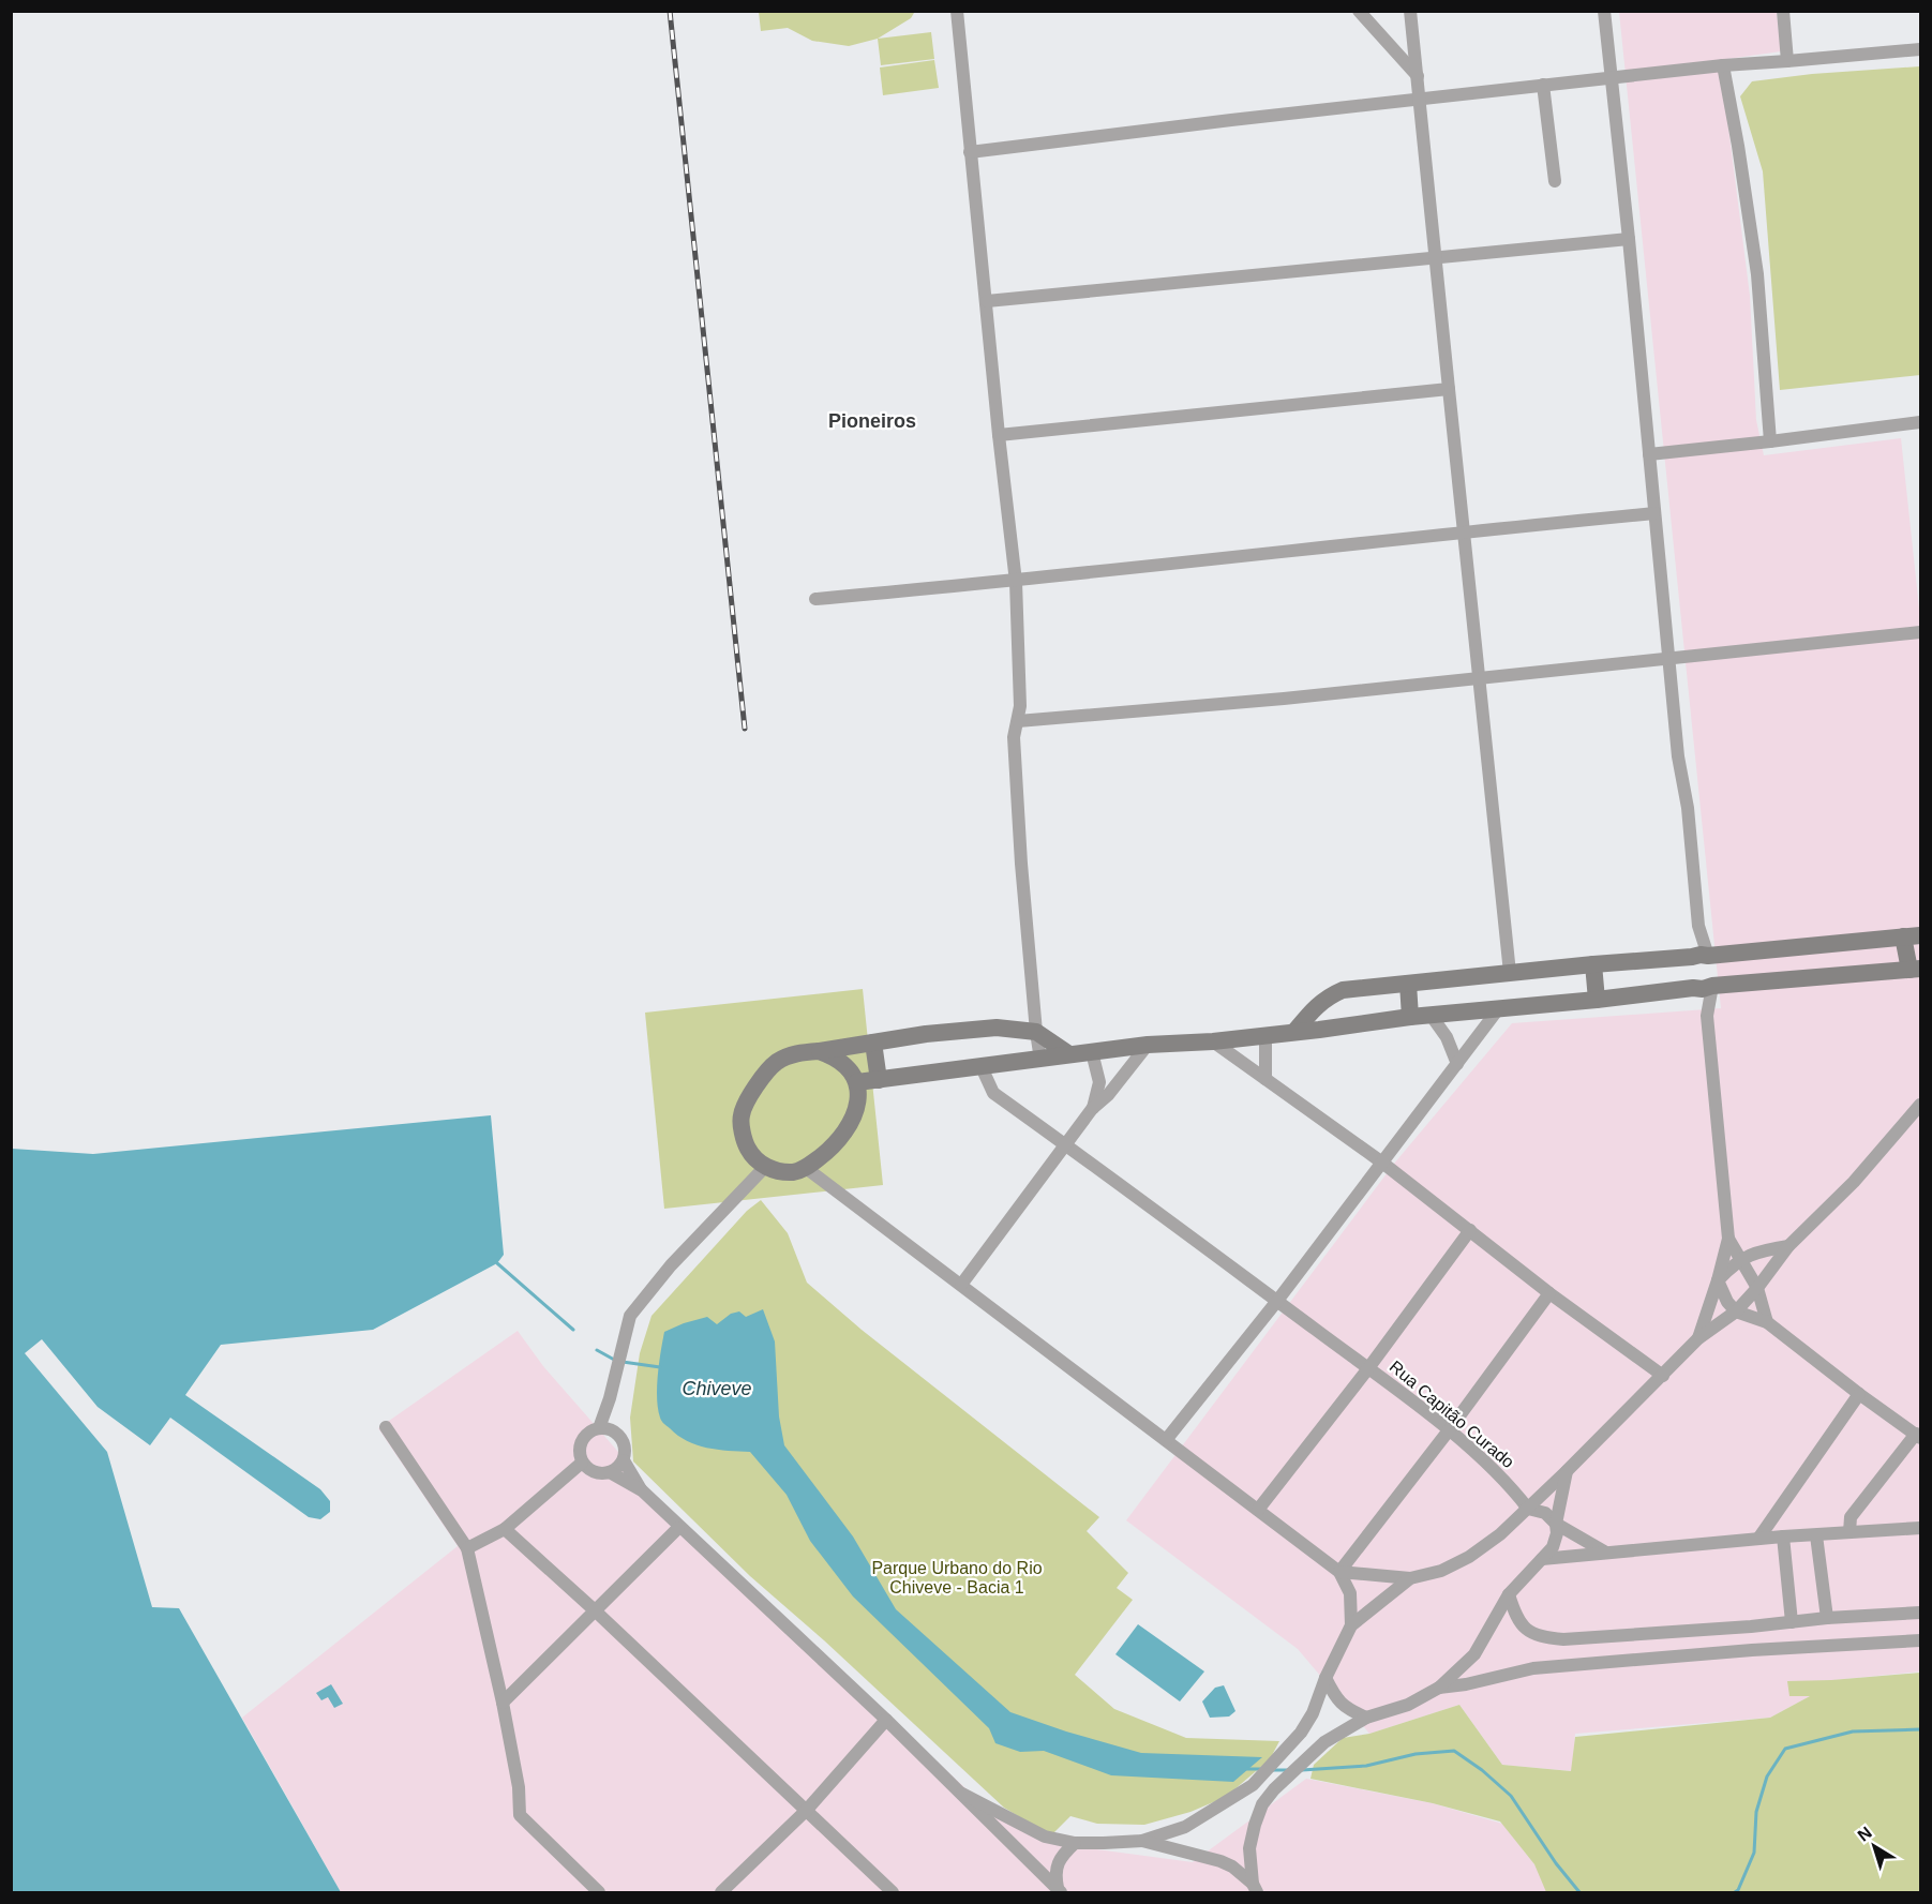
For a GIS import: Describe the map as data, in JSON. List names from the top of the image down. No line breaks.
{"streets":{"street":["Rua Capitão Curado"]},"districts":["Pioneiros"],"water":["Chiveve"],"parks":["Parque Urbano do Rio Chiveve - Bacia 1"],"north":"top left"}
